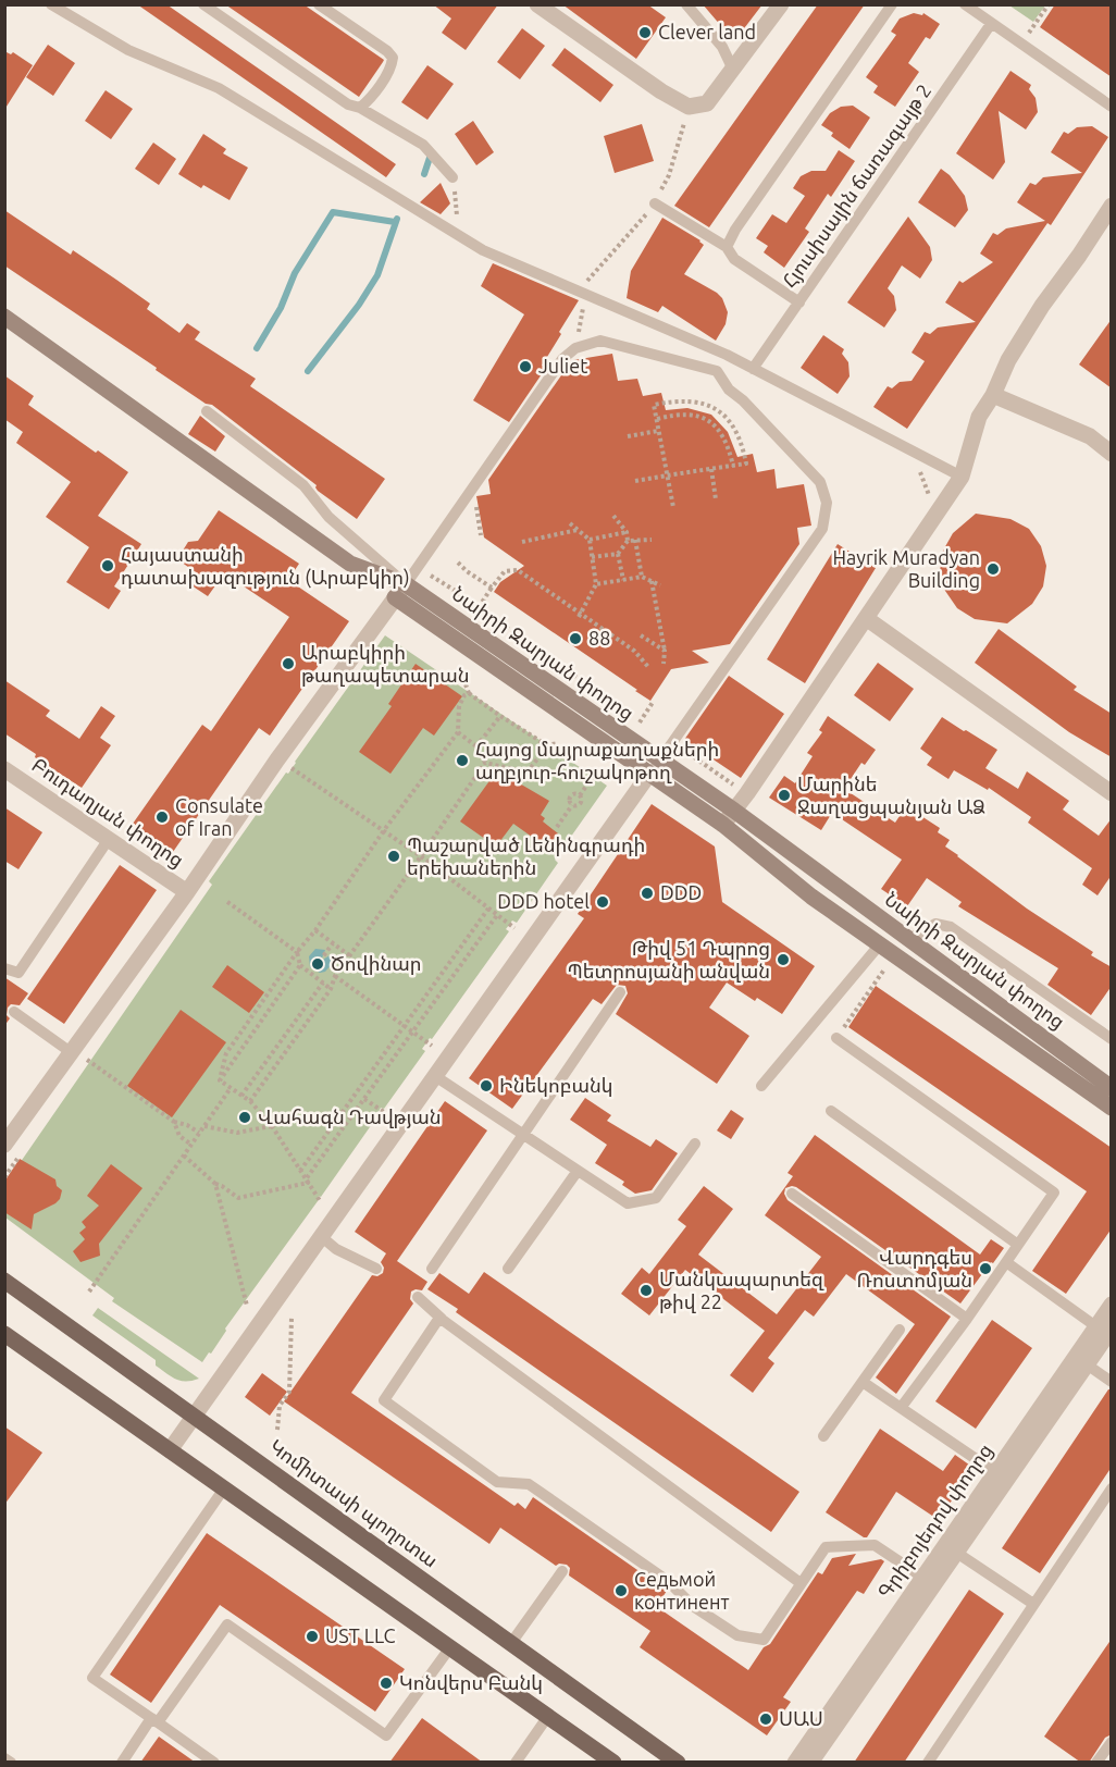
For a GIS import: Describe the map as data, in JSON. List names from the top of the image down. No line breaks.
{"streets":{"main road":["Նաիրի Զարյան փողոց","Կոմիտասի պողոտա"],"street":["Բուդաղյան փողոց","Գրիբոյեդով փողոց"],"lane":["Հյուսիսային ճառագայթ 2"]},"places":["Clever land","Juliet","Հայաստանի դատախազություն (Արաբկիր)","Hayrik Muradyan Building","88","Արաբկիրի թաղապետարան","Հայոց մայրաքաղաքների աղբյուր-հուշակոթող","Մարինե Ջաղացպանյան ԱՁ","Consulate of Iran","Պաշարված Լենինգրադի երեխաներին","DDD","DDD hotel","Թիվ 51 Դպրոց Պետրոսյանի անվան","Ծովինար","Ինեկոբանկ","Վահագն Դավթյան","Վարդգես Ռոստոմյան","Մանկապարտեզ թիվ 22","Седьмой континент","UST LLC","Կոնվերս Բանկ","ՍԱՍ"]}
